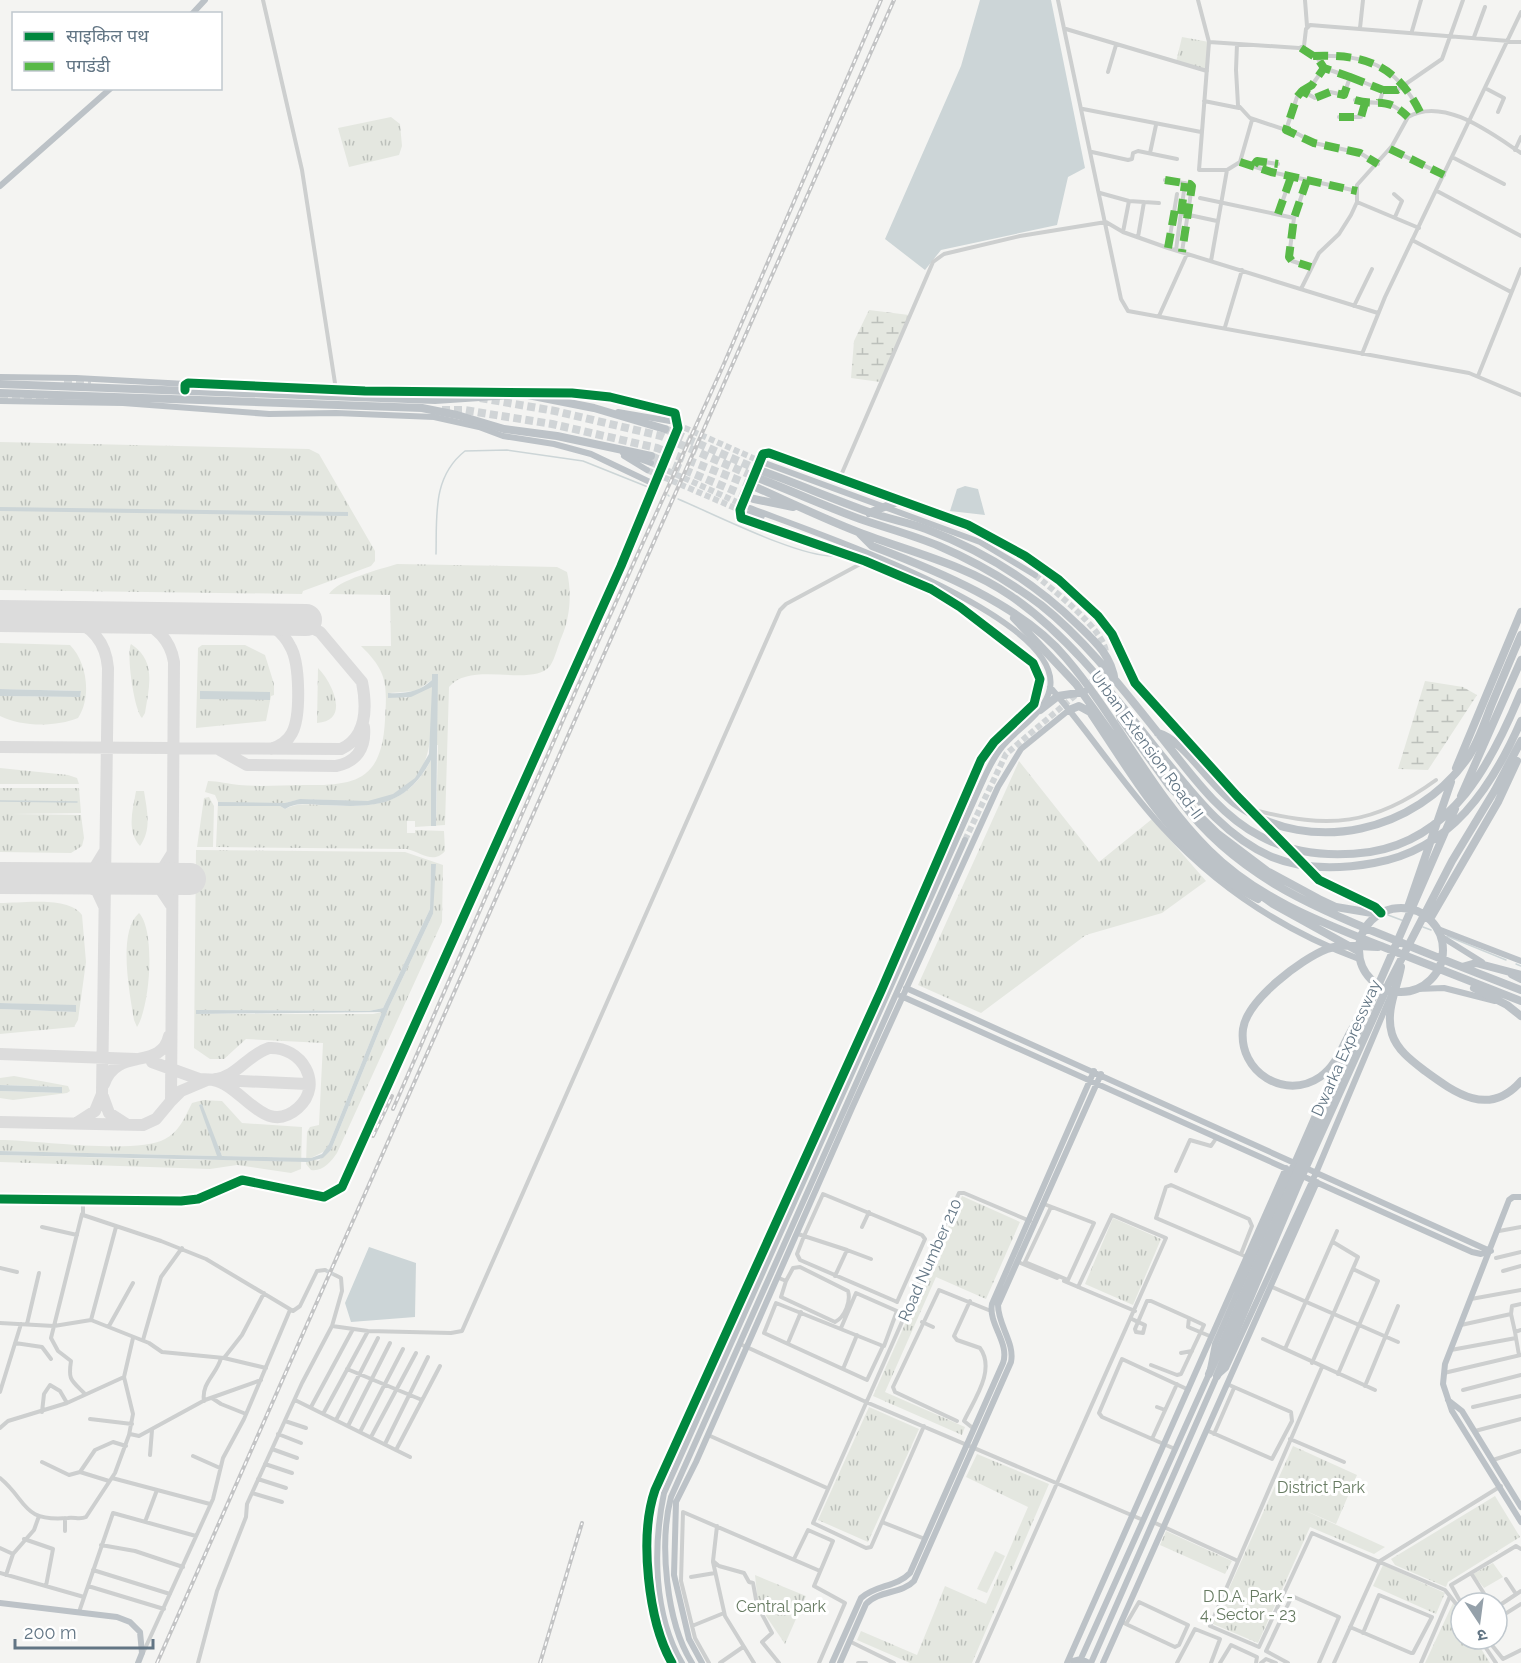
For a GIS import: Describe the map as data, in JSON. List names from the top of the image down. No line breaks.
{"streets":{"highway":["Urban Extension Road-II","Dwarka Expressway"],"street":["Road Number 210"]},"parks":["District Park","D.D.A. Park - 4, Sector - 23","Central park"],"legend":["साइकिल पथ","पगडंडी"],"scale_bar":"200 m","north":"bottom"}
